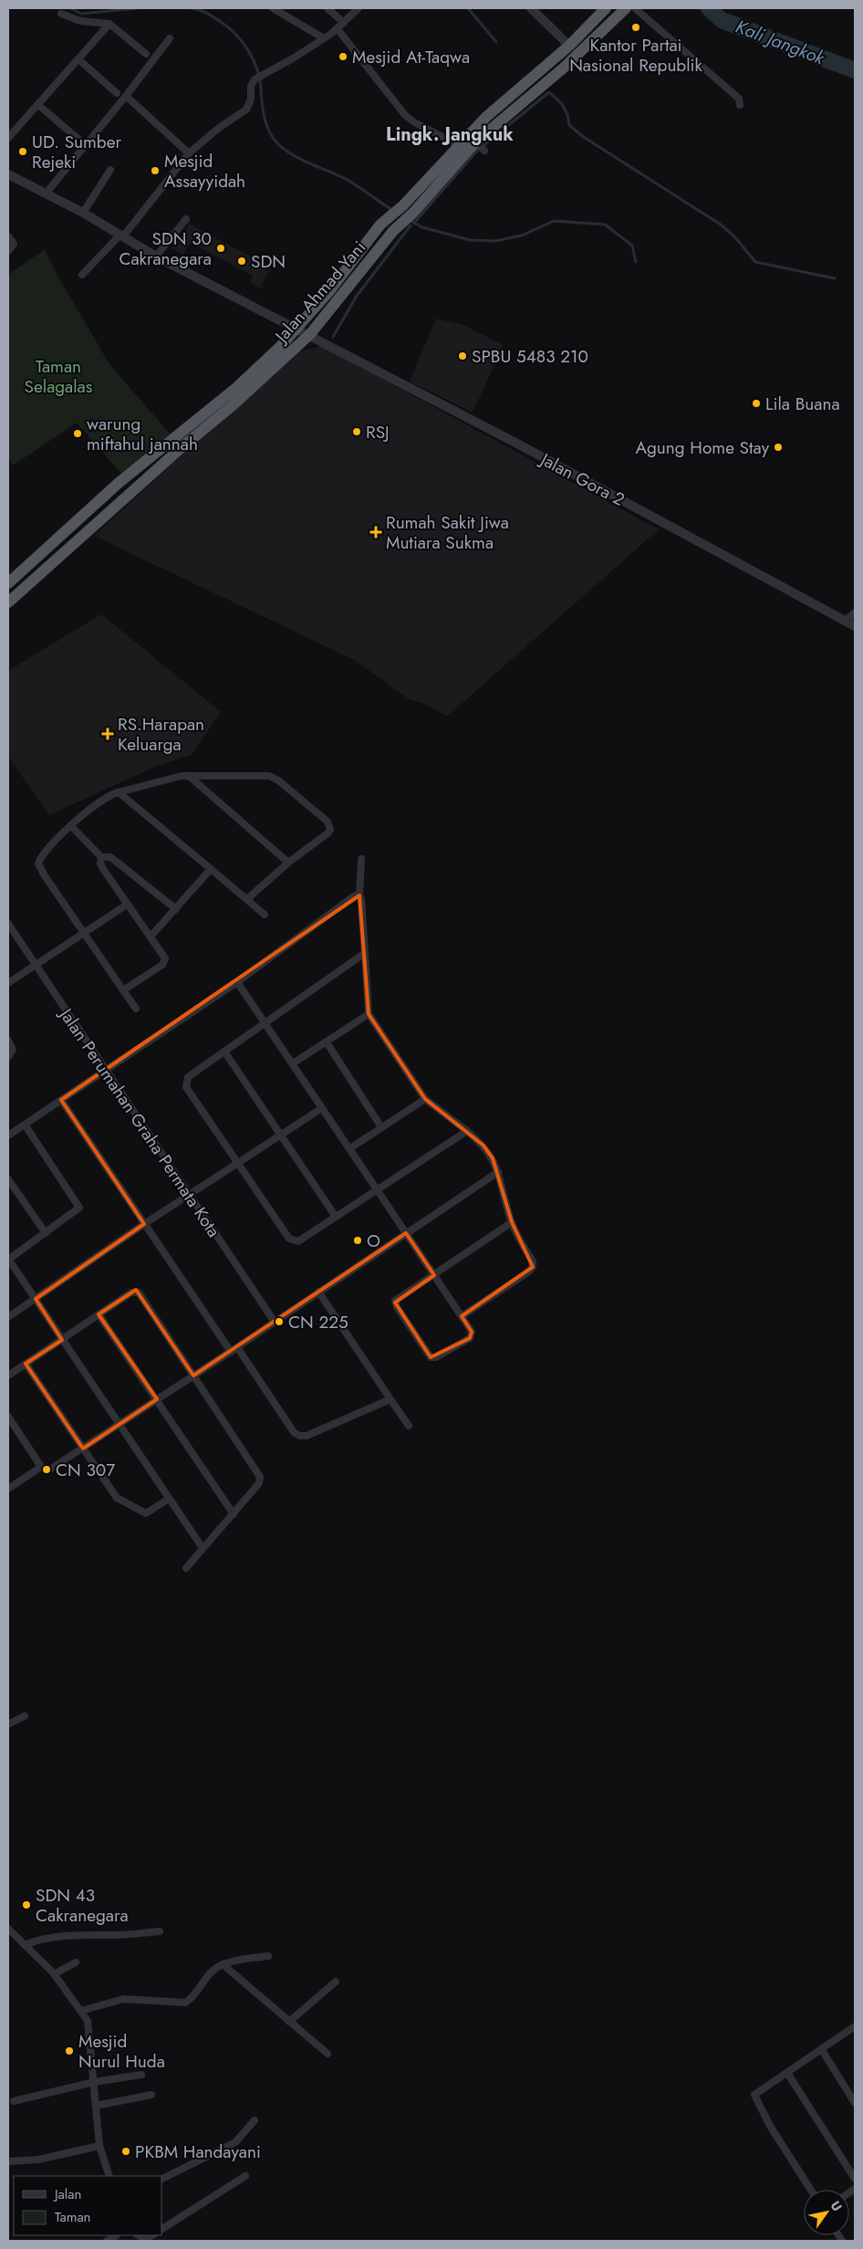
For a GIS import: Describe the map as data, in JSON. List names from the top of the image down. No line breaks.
{"streets":{"highway":["Jalan Ahmad Yani"],"street":["Jalan Gora 2","Jalan Perumahan Graha Permata Kota"]},"crossings":[["Jalan Ahmad Yani","Jalan Gora 2"]],"districts":["Lingk. Jangkuk"],"water":["Kali Jangkok"],"parks":["Taman Selagalas"],"places":{"other":["Kantor Partai Nasional Republik","Mesjid At-Taqwa","UD. Sumber Rejeki","Mesjid Assayyidah","SDN 30 Cakranegara","SDN","SPBU 5483 210","Lila Buana","RSJ","warung miftahul jannah","Agung Home Stay","O","CN 225","CN 307","SDN 43 Cakranegara","Mesjid Nurul Huda","PKBM Handayani"],"health":["Rumah Sakit Jiwa Mutiara Sukma","RS.Harapan Keluarga"]},"legend":["Jalan","Taman"],"north":"top right"}
